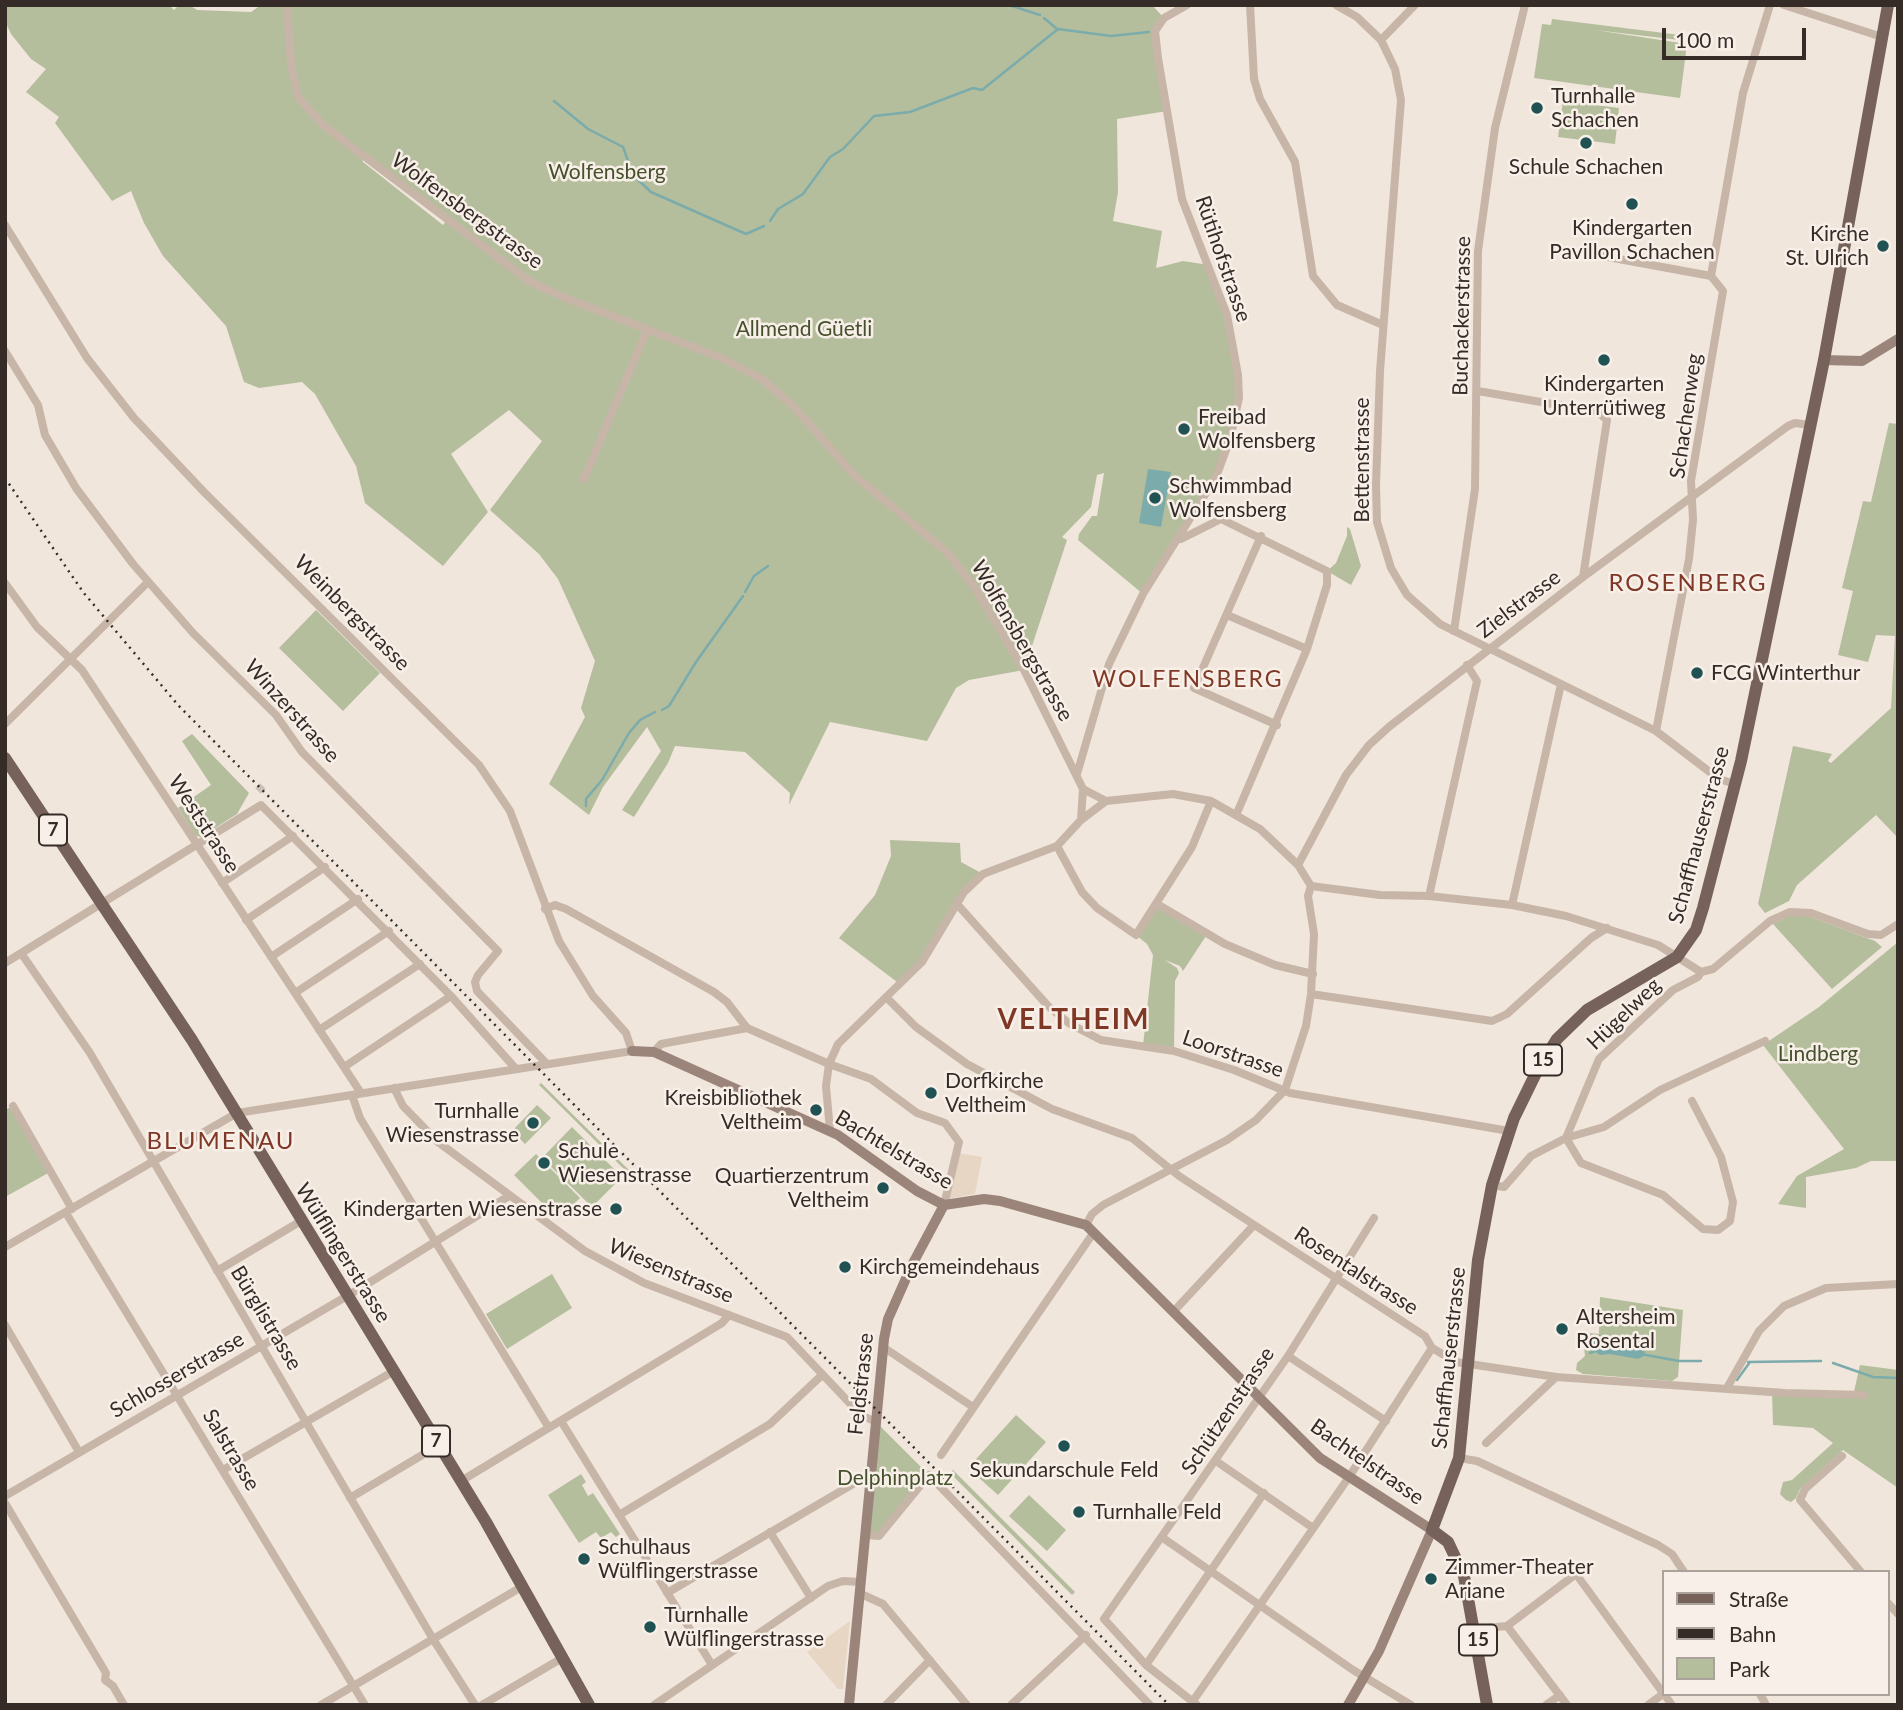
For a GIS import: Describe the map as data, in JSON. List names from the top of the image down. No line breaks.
{"streets":{"main road":["7","Schaffhauserstrasse","15","Wülflingerstrasse"],"street":["Wolfensbergstrasse","Rütihofstrasse","Buchackerstrasse","Schachenweg","Bettenstrasse","Zielstrasse","Weinbergstrasse","Winzerstrasse","Weststrasse","Hügelweg","Loorstrasse","Bachtelstrasse","Wiesenstrasse","Rosentalstrasse","Bürglistrasse","Schlosserstrasse","Feldstrasse","Schützenstrasse","Salstrasse"]},"crossings":[["Wolfensbergstrasse","Rütihofstrasse"],["Buchackerstrasse","Bettenstrasse"],["Schachenweg","Bettenstrasse"],["Schachenweg","Zielstrasse"],["Bettenstrasse","Zielstrasse"],["Bettenstrasse","Schaffhauserstrasse"],["Zielstrasse","Schaffhauserstrasse"],["Weinbergstrasse","Bachtelstrasse"],["Winzerstrasse","Bachtelstrasse"],["Weststrasse","Bachtelstrasse"],["Weststrasse","Schlosserstrasse"],["Schaffhauserstrasse","Loorstrasse"],["Schaffhauserstrasse","15"],["Schaffhauserstrasse","Bachtelstrasse"],["Schaffhauserstrasse","Rosentalstrasse"],["15","Bachtelstrasse"],["Bachtelstrasse","Wülflingerstrasse"],["Bachtelstrasse","Wiesenstrasse"],["Bachtelstrasse","Feldstrasse"],["Bachtelstrasse","Schützenstrasse"],["Wülflingerstrasse","Schlosserstrasse"],["Wiesenstrasse","Schlosserstrasse"],["Wiesenstrasse","Feldstrasse"],["Rosentalstrasse","Schützenstrasse"],["Bürglistrasse","Schlosserstrasse"],["Schlosserstrasse","Salstrasse"]],"districts":["ROSENBERG","WOLFENSBERG","VELTHEIM","BLUMENAU"],"parks":["Wolfensberg","Allmend Güetli","Lindberg","Delphinplatz"],"places":["Turnhalle Schachen","Schule Schachen","Kindergarten Pavillon Schachen","Kirche St. Ulrich","Kindergarten Unterrütiweg","Freibad Wolfensberg","Schwimmbad Wolfensberg","FCG Winterthur","Dorfkirche Veltheim","Kreisbibliothek Veltheim","Turnhalle Wiesenstrasse","Schule Wiesenstrasse","Quartierzentrum Veltheim","Kindergarten Wiesenstrasse","Kirchgemeindehaus","Altersheim Rosental","Sekundarschule Feld","Turnhalle Feld","Schulhaus Wülflingerstrasse","Zimmer-Theater Ariane","Turnhalle Wülflingerstrasse"],"legend":["Straße","Bahn","Park"],"scale_bar":"100 m"}
